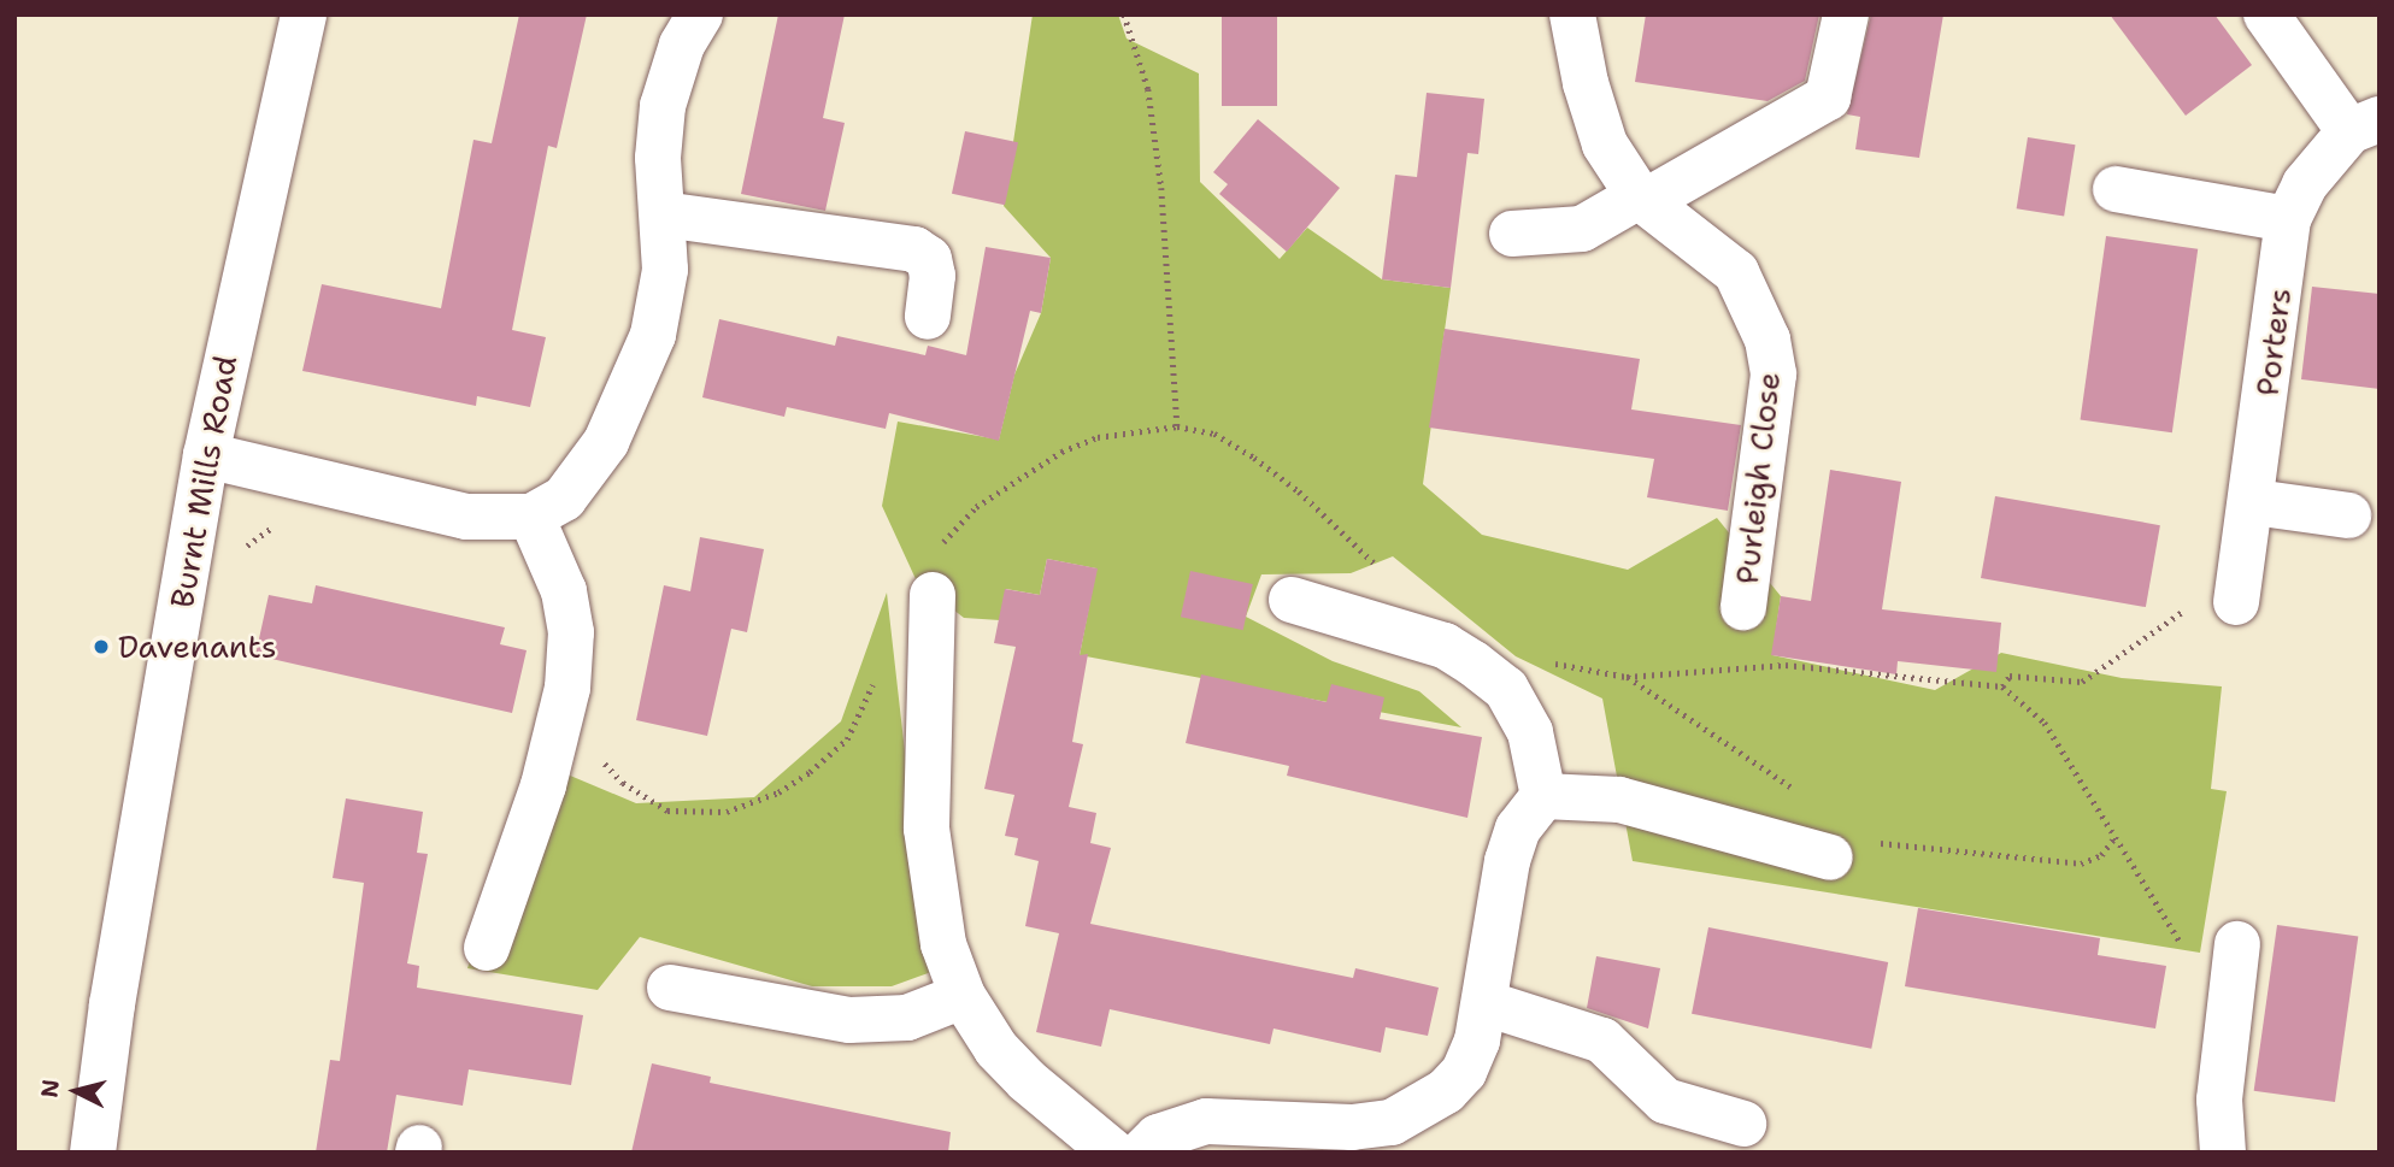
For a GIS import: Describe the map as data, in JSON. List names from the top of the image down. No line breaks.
{"streets":{"street":["Porters","Purleigh Close","Burnt Mills Road"]},"places":["Davenants"],"north":"left"}
